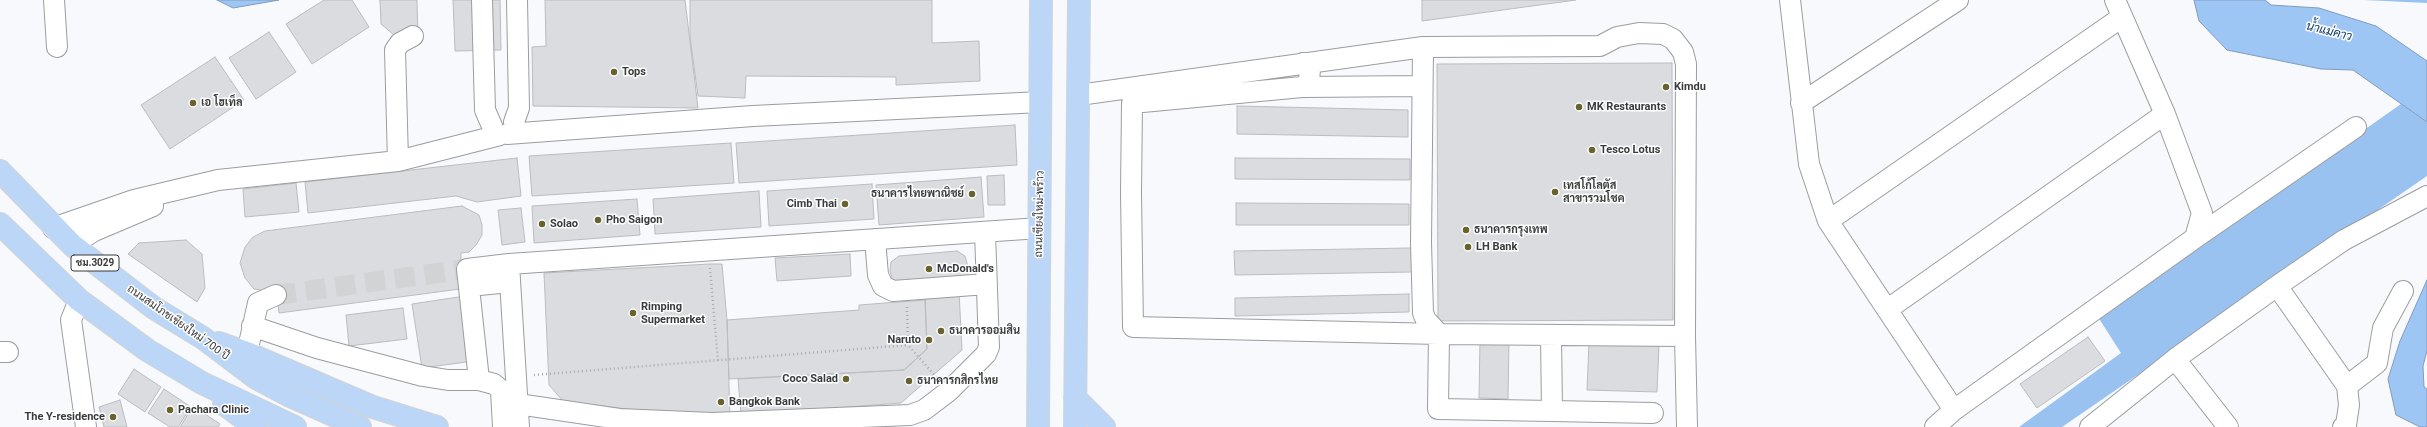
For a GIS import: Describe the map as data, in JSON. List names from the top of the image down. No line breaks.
{"streets":{"main road":["ถนนเชียงใหม่-พร้าว","ชม.3029","ถนนสมโภชเชียงใหม่ 700 ปี"]},"water":["น้ำแม่คาว"],"places":["Tops","Kimdu","เอ โฮเท็ล","MK Restaurants","Tesco Lotus","เทสโก้โลตัส สาขารวมโชค","ธนาคารไทยพาณิชย์","Cimb Thai","Pho Saigon","Solao","ธนาคารกรุงเทพ","LH Bank","McDonald's","Rimping Supermarket","ธนาคารออมสิน","Naruto","Coco Salad","ธนาคารกสิกรไทย","Bangkok Bank","Pachara Clinic","The Y-residence"]}
